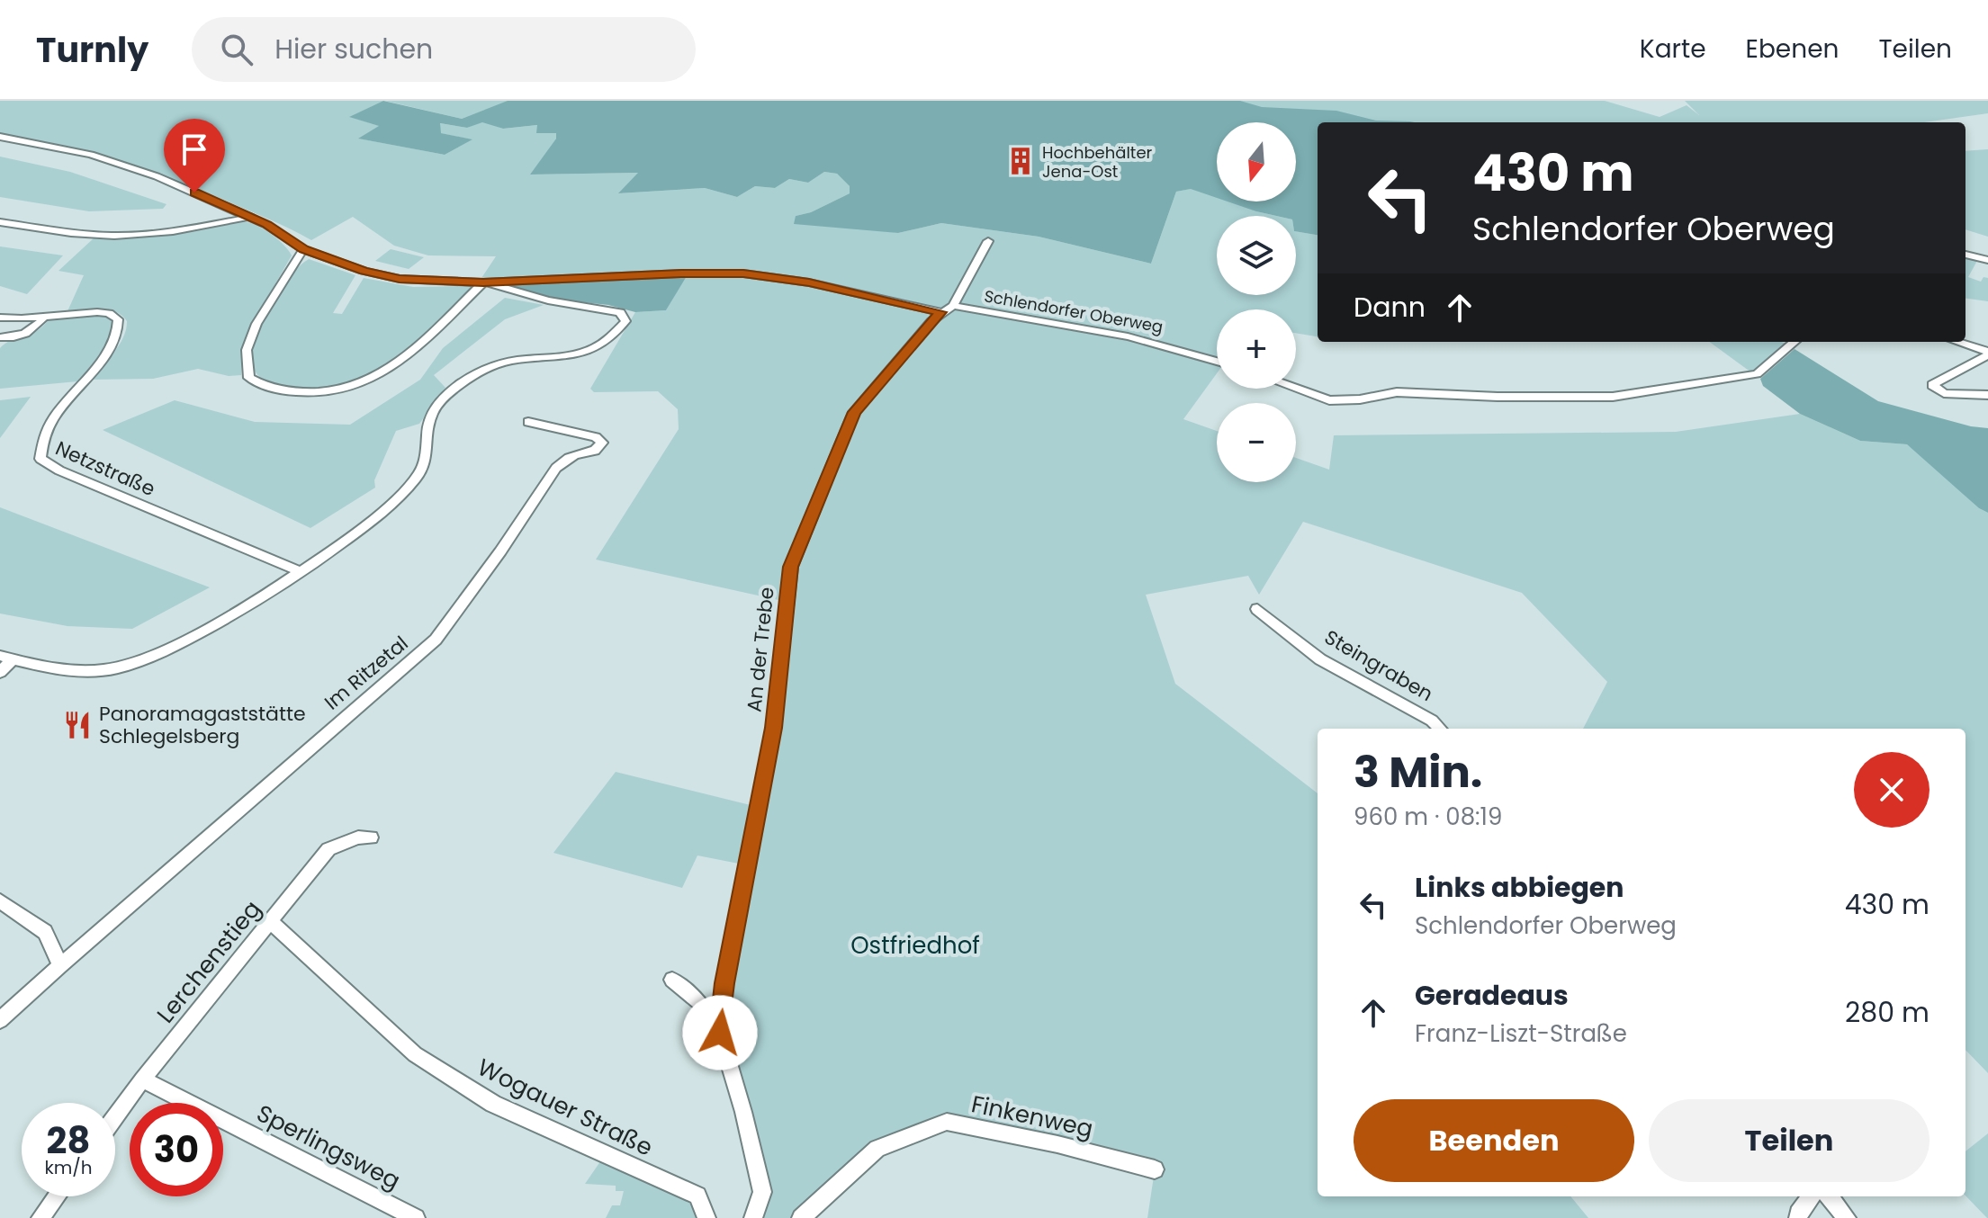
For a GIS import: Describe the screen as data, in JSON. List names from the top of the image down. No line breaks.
{"streets":{"street":["Schlendorfer Oberweg","Netzstraße","An der Trebe","Steingraben","Im Ritzetal","Lerchenstieg","Wogauer Straße","Finkenweg","Sperlingsweg"]},"crossings":[["Schlendorfer Oberweg","An der Trebe"],["Lerchenstieg","Wogauer Straße"],["Lerchenstieg","Sperlingsweg"]],"parks":["Ostfriedhof"],"places":{"building":["Hochbehälter Jena-Ost"],"restaurant":["Panoramagaststätte Schlegelsberg"]},"north":"bottom","page":{"header":"Turnly","search":"Hier suchen","nav":["Karte","Ebenen","Teilen"],"map_buttons":["+","−"],"turn":["430 m","Schlendorfer Oberweg"],"then":"Dann","heading":["3 Min.","960 m · 08:19"],"list":[{"name":"Links abbiegen","note":"Schlendorfer Oberweg","value":"430 m"},{"name":"Geradeaus","note":"Franz-Liszt-Straße","value":"280 m"}],"buttons":["Beenden","Teilen"],"speed":"28 km/h","limit":"30"}}
